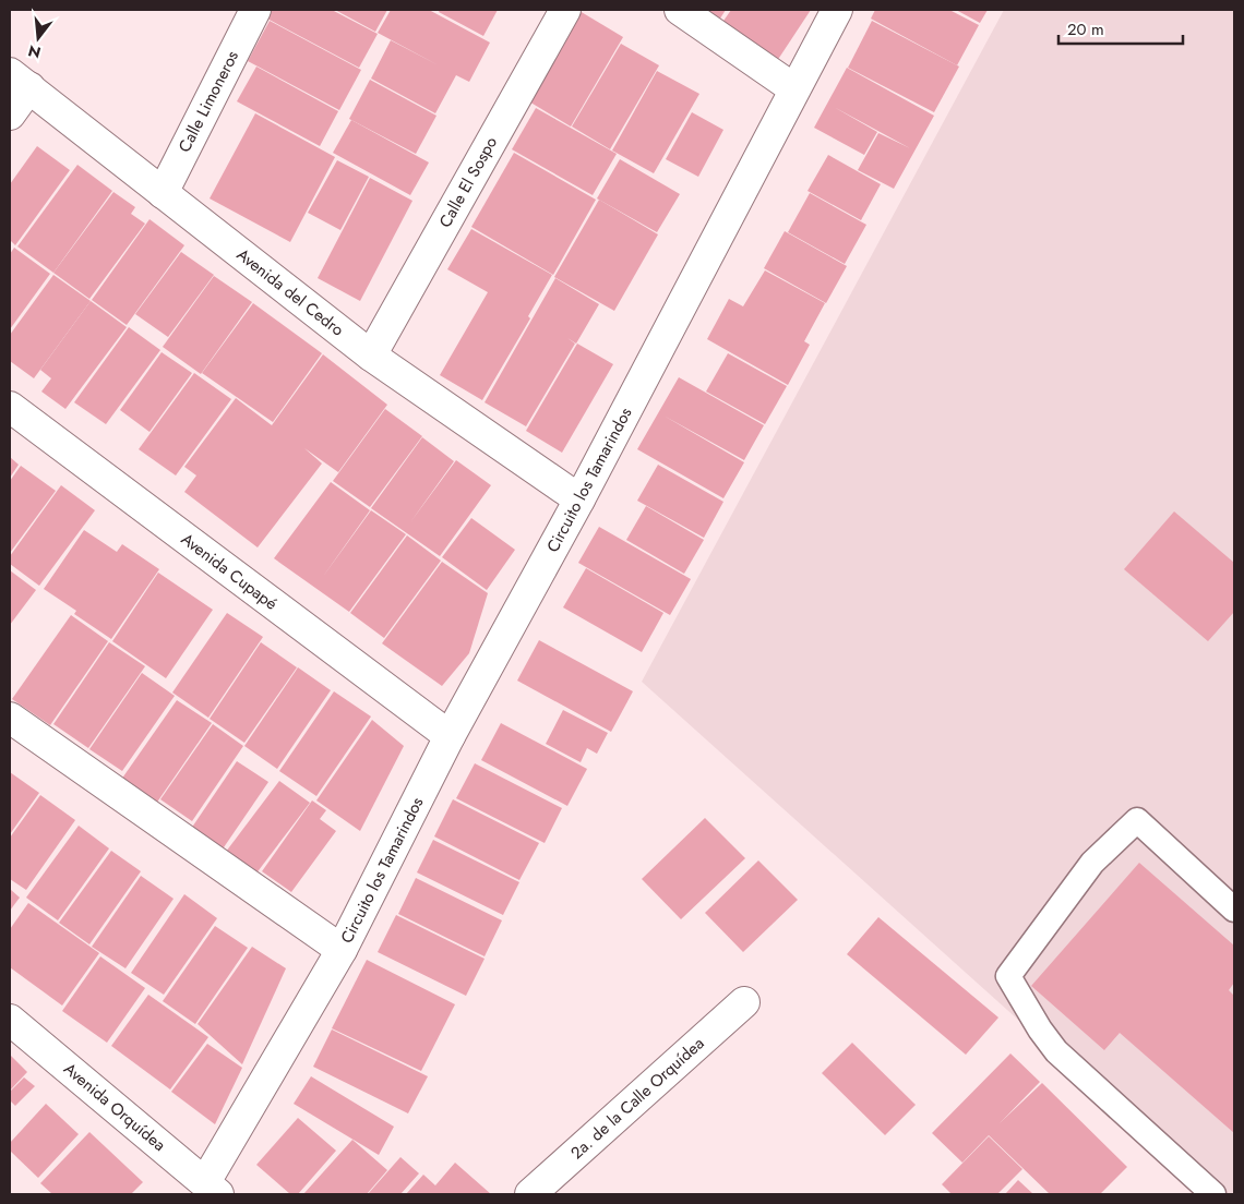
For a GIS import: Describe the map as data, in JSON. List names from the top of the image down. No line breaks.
{"streets":{"street":["Calle Limoneros","Calle El Sospo","Avenida del Cedro","Circuito los Tamarindos","Avenida Cupapé","2a. de la Calle Orquídea","Avenida Orquídea"]},"crossings":[["Calle Limoneros","Avenida del Cedro"],["Calle El Sospo","Avenida del Cedro"],["Avenida del Cedro","Circuito los Tamarindos"],["Circuito los Tamarindos","Avenida Cupapé"],["Circuito los Tamarindos","Avenida Orquídea"]],"scale_bar":"20 m","north":"bottom"}
